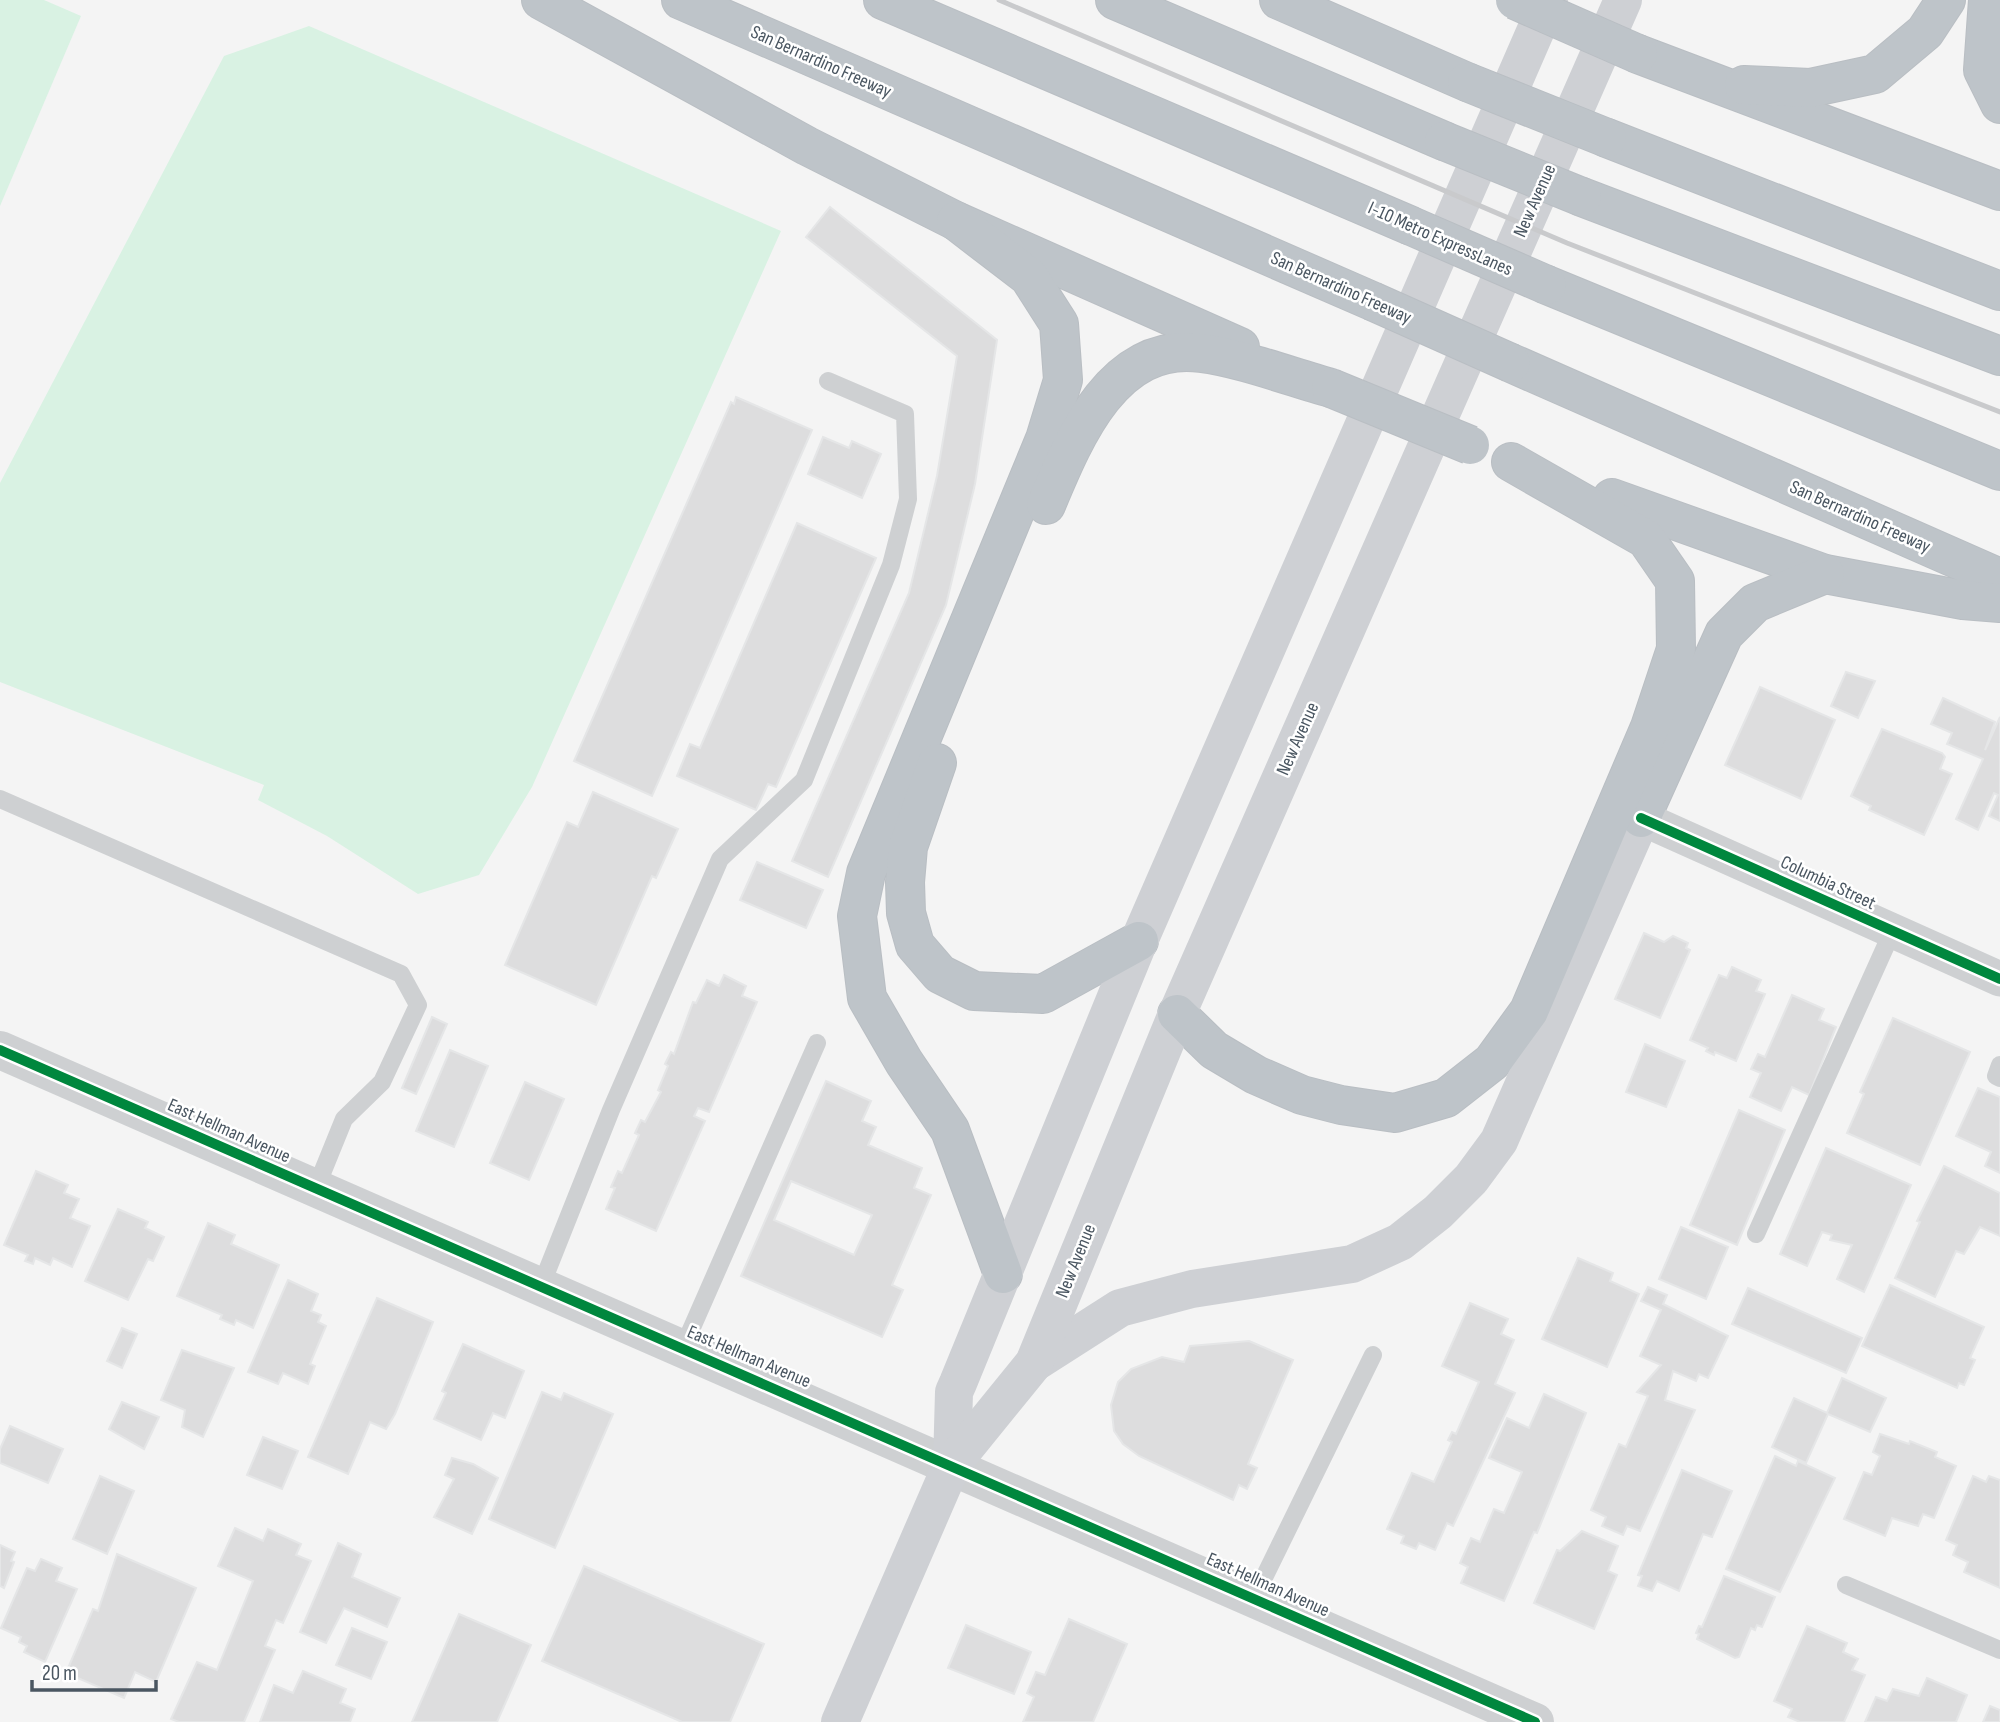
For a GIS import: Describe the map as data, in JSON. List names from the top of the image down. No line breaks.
{"streets":{"highway":["San Bernardino Freeway","I-10 Metro ExpressLanes"],"main road":["New Avenue"],"street":["Columbia Street","East Hellman Avenue"]},"crossings":[["New Avenue","East Hellman Avenue"]],"scale_bar":"20 m"}
